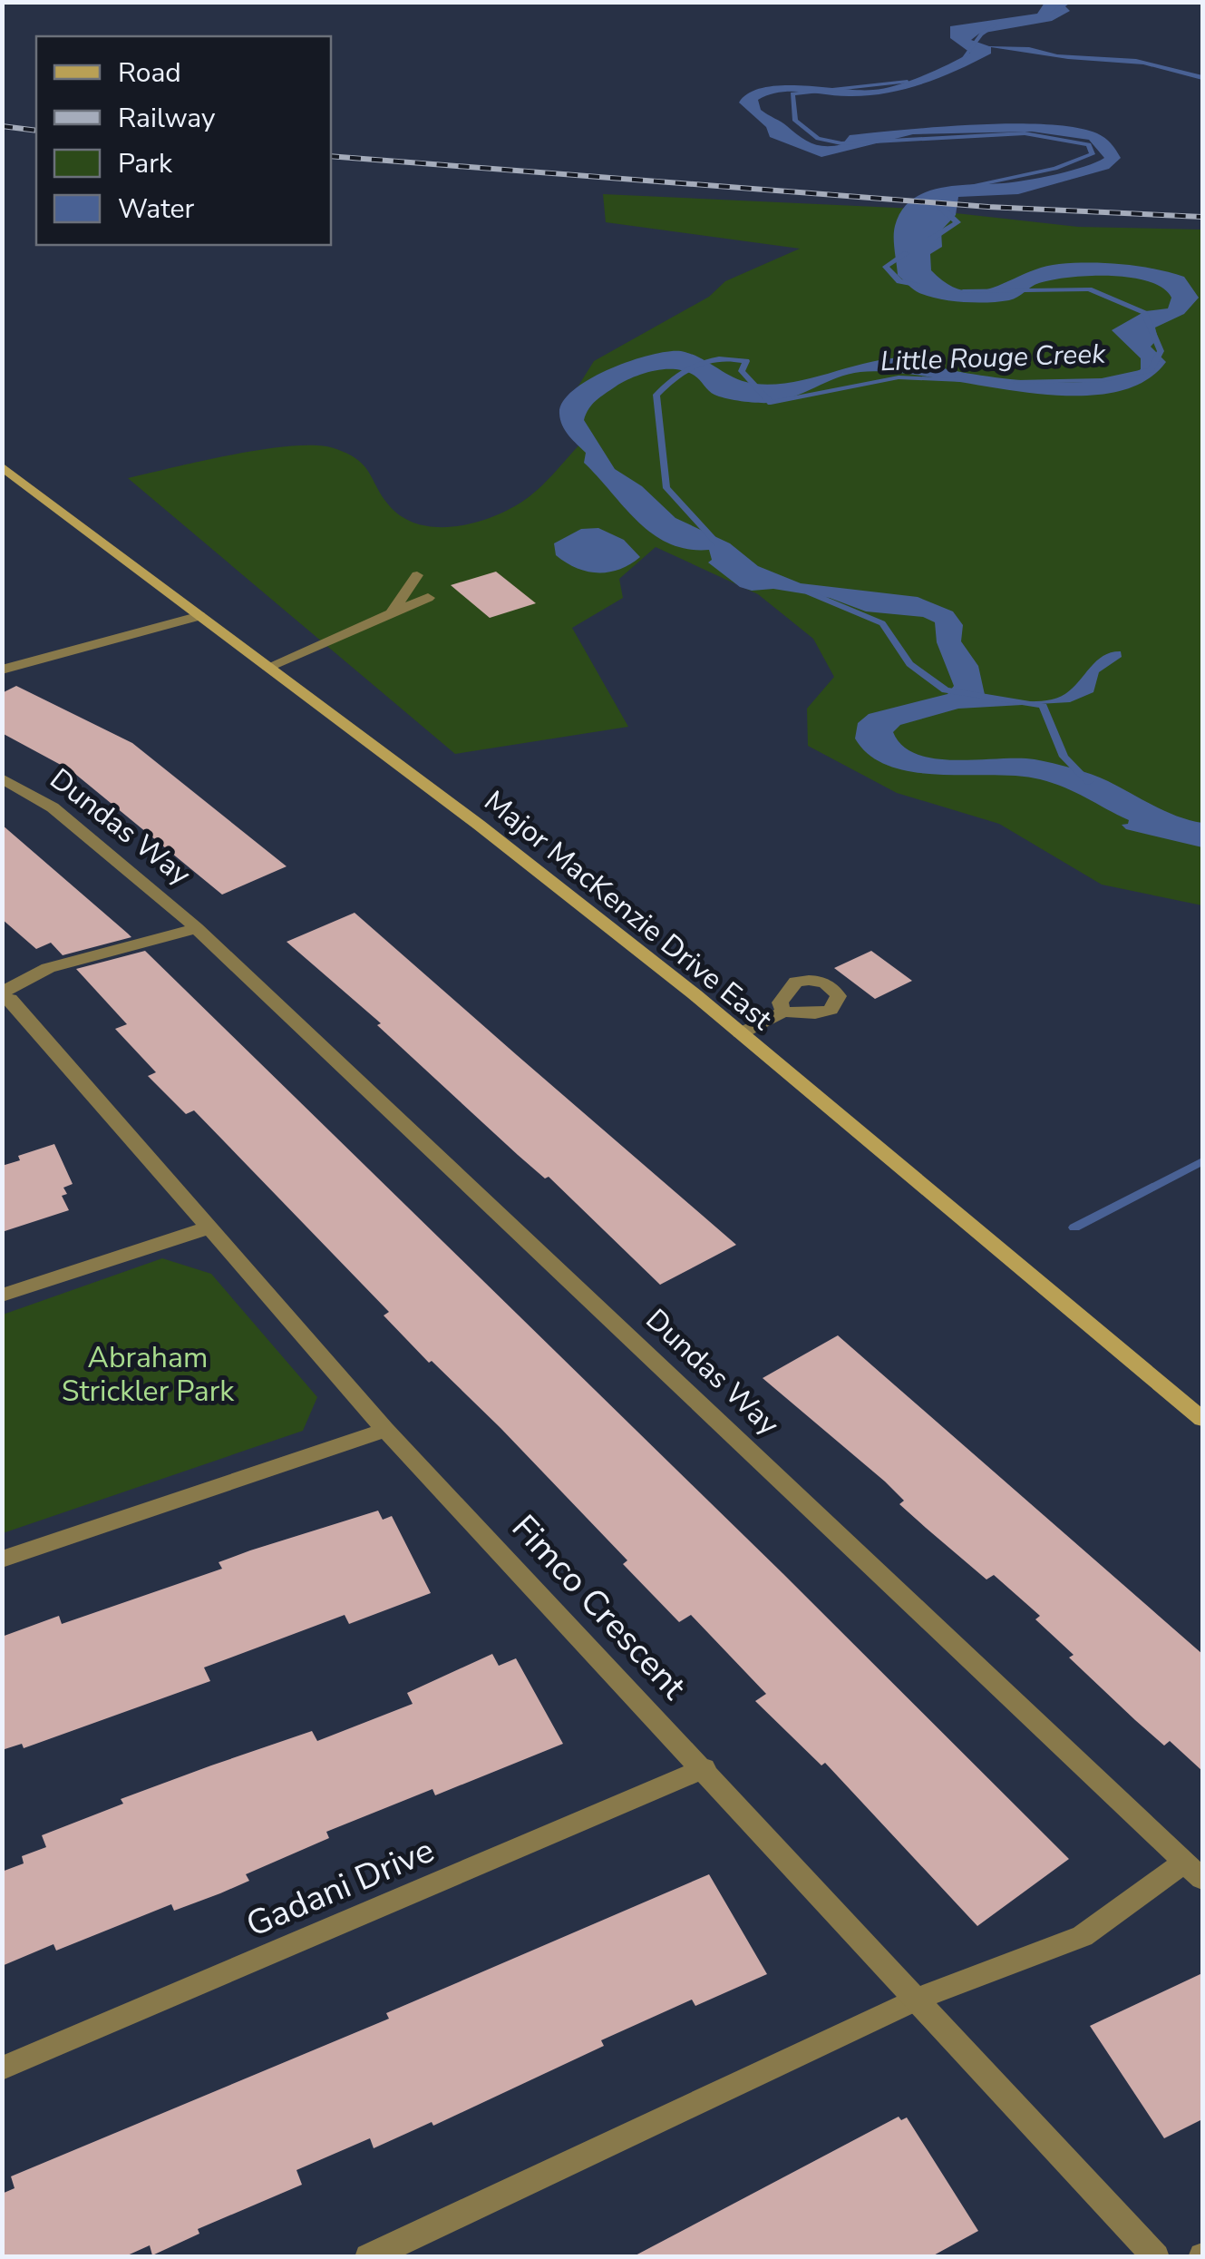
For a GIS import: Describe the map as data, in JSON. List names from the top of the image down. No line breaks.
{"streets":{"main road":["Major MacKenzie Drive East"],"street":["Dundas Way","Fimco Crescent","Gadani Drive"]},"crossings":[["Dundas Way","Fimco Crescent"],["Fimco Crescent","Gadani Drive"]],"water":["Little Rouge Creek"],"parks":["Abraham Strickler Park"],"legend":["Road","Railway","Park","Water"]}
